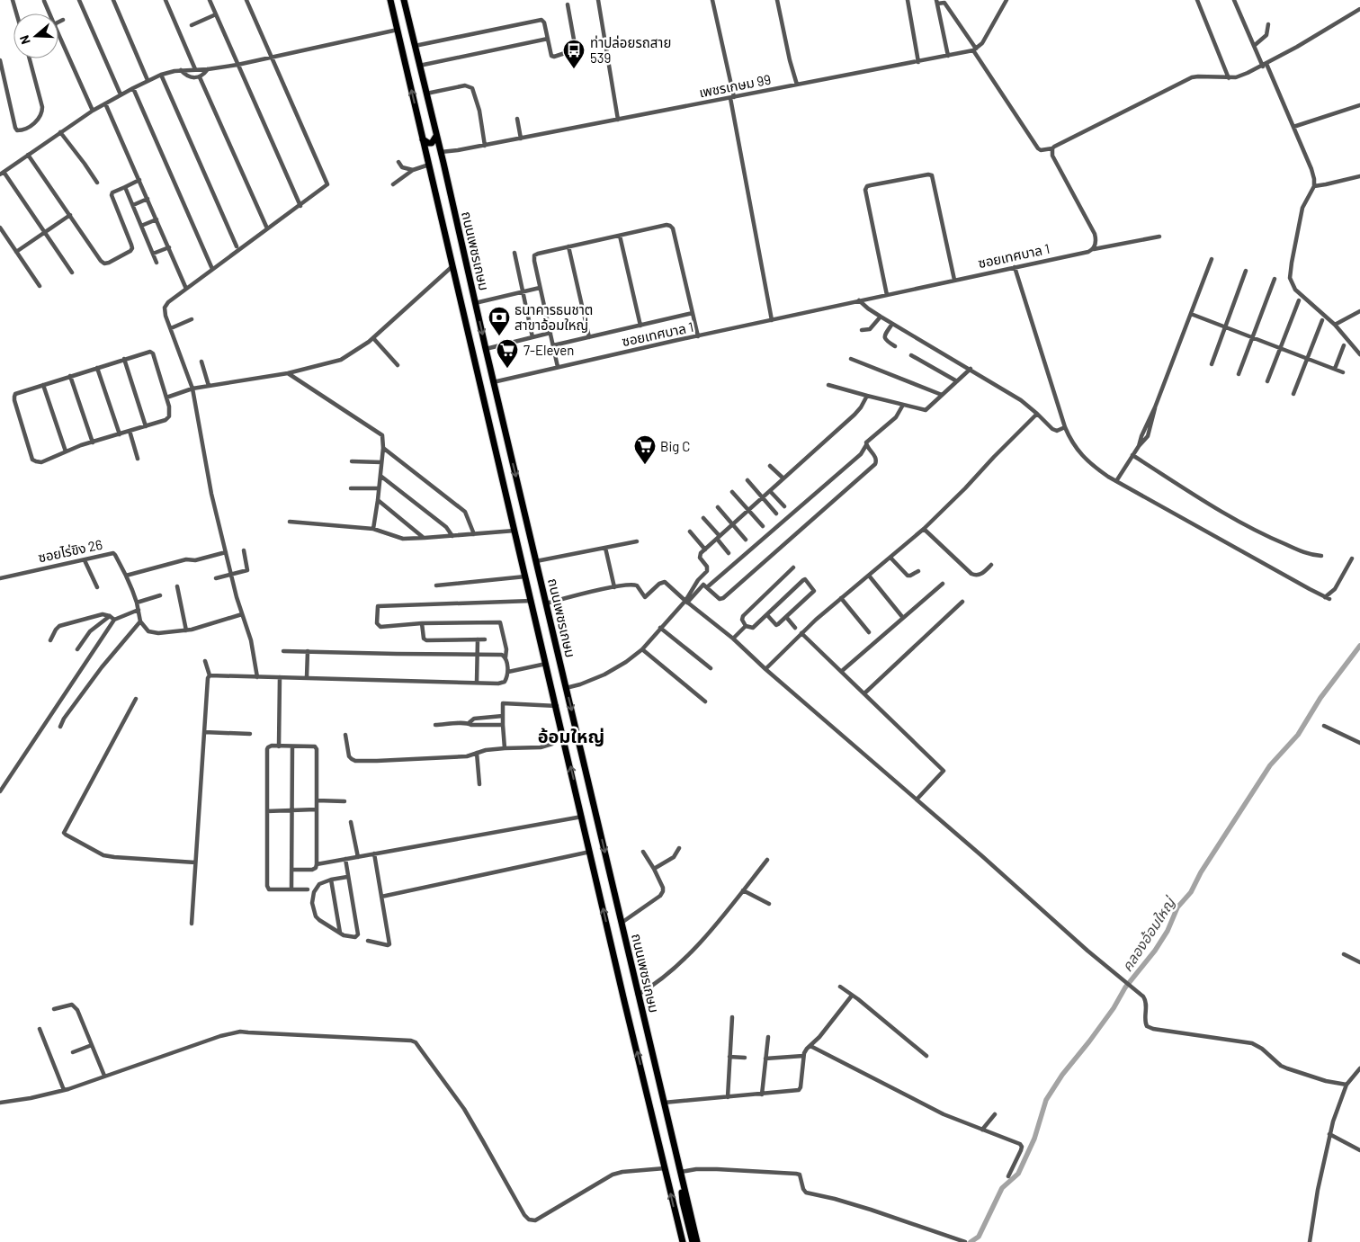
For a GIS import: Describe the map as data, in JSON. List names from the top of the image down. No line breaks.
{"streets":{"main road":["ถนนเพชรเกษม"],"street":["เพชรเกษม 99","ซอยเทศบาล 1","ซอยไร่ขิง 26"]},"crossings":[["เพชรเกษม 99","ถนนเพชรเกษม"],["ถนนเพชรเกษม","ซอยเทศบาล 1"]],"districts":["อ้อมใหญ่"],"water":["คลองอ้อมใหญ่"],"places":{"bus stop":["ท่าปล่อยรถสาย 539"],"bank":["ธนาคารธนชาต สาขาอ้อมใหญ่"],"supermarket":["7-Eleven","Big C"]},"north":"left"}
